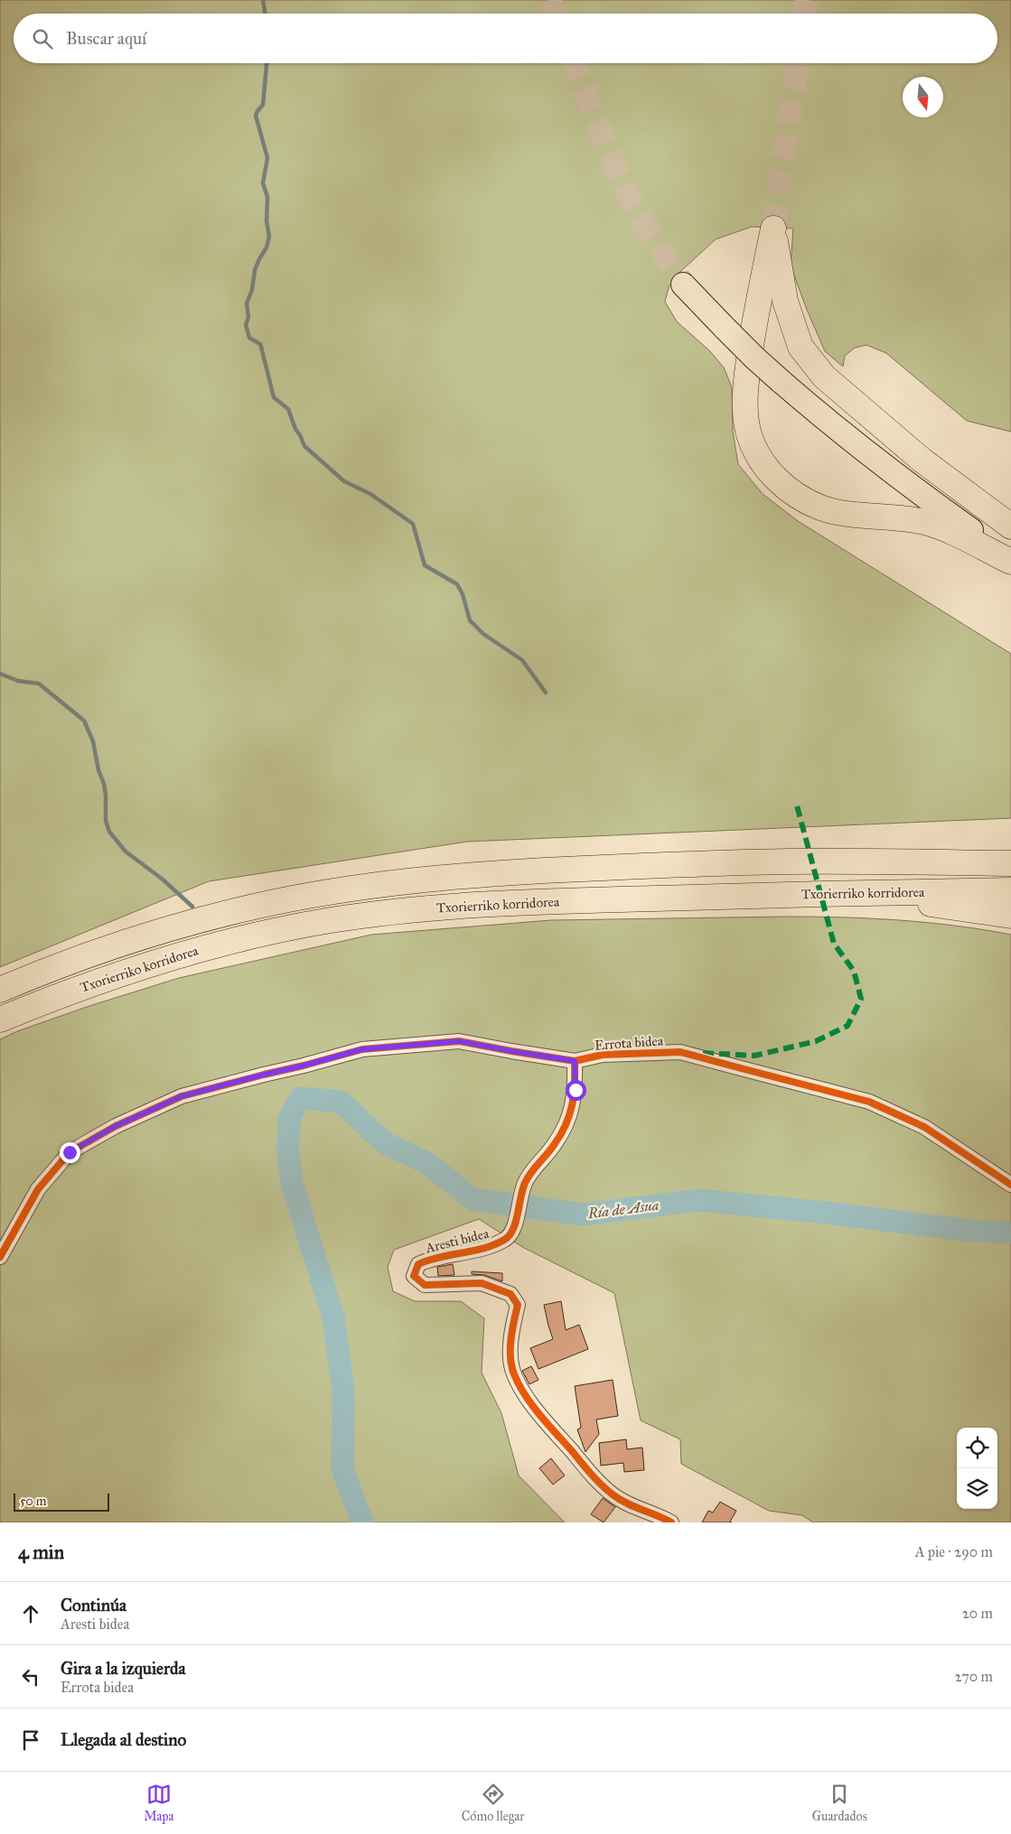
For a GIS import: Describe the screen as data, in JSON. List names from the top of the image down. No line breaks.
{"streets":{"highway":["Txorierriko korridorea"],"street":["Errota bidea","Aresti bidea"]},"crossings":[["Errota bidea","Aresti bidea"]],"water":["Ría de Asua"],"scale_bar":"50 m","north":"bottom","page":{"search":"Buscar aquí","scale":"50 m","heading":["4 min","A pie · 290 m"],"list":[["Continúa","Aresti bidea","20 m"],["Gira a la izquierda","Errota bidea","270 m"],"Llegada al destino"],"nav":["Mapa","Cómo llegar","Guardados"]}}
